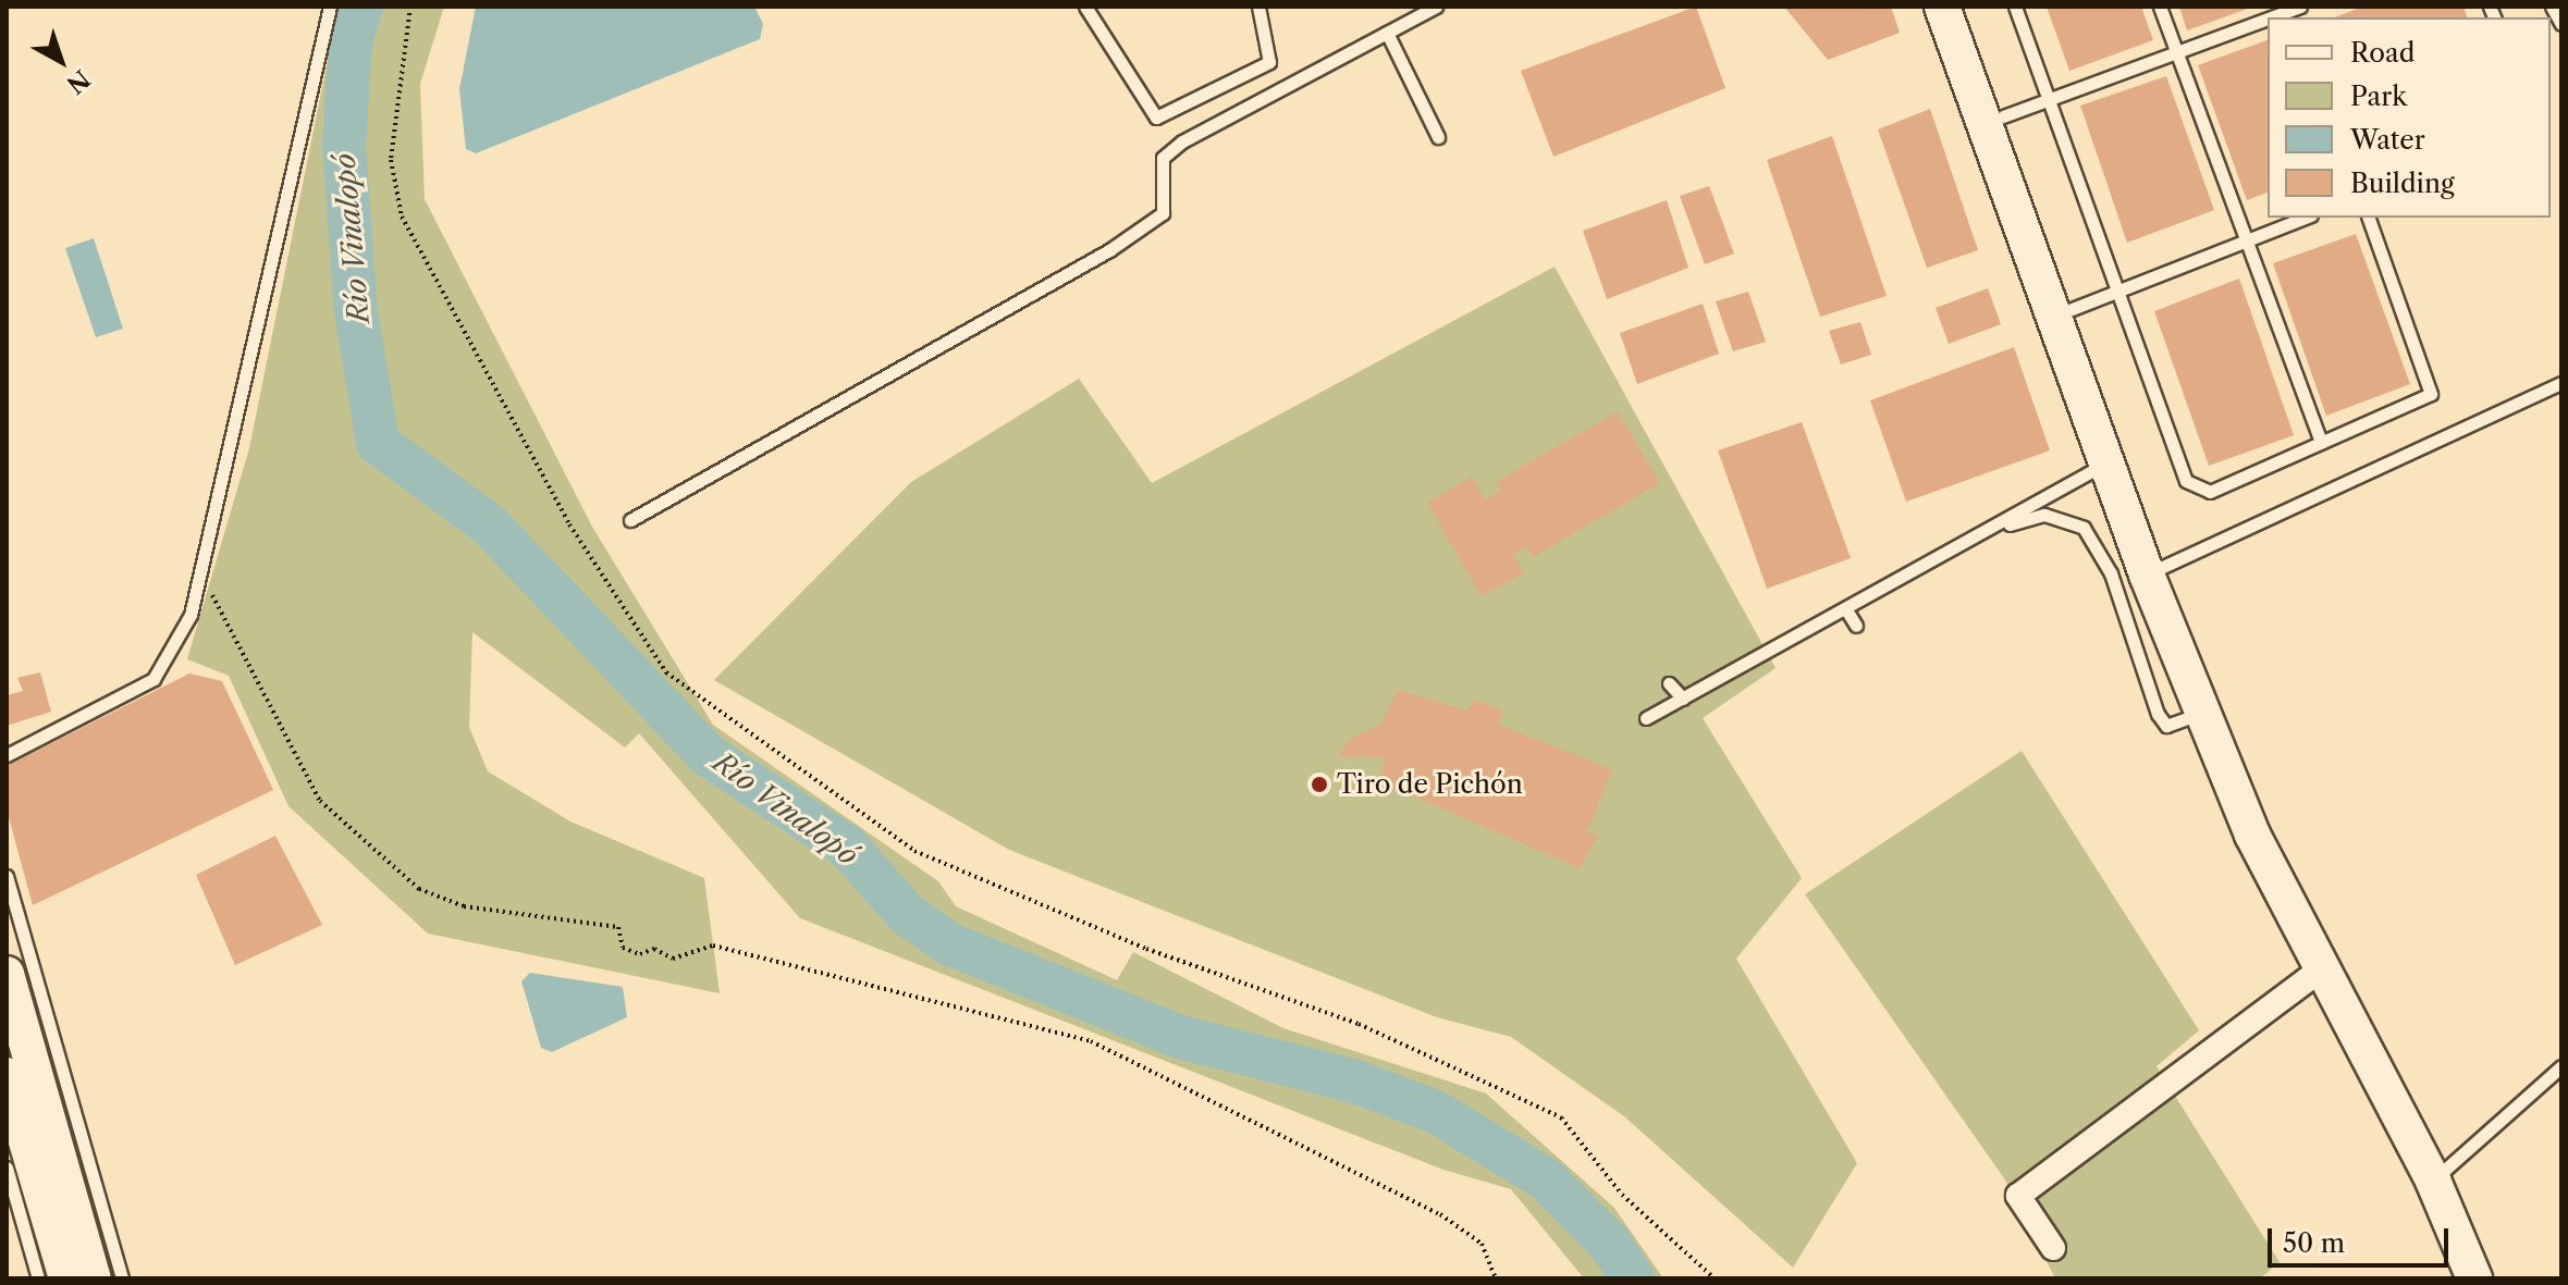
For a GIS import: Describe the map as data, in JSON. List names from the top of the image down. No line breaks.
{"water":["Río Vinalopó"],"places":["Tiro de Pichón"],"legend":["Road","Park","Water","Building"],"scale_bar":"50 m","north":"bottom right"}
